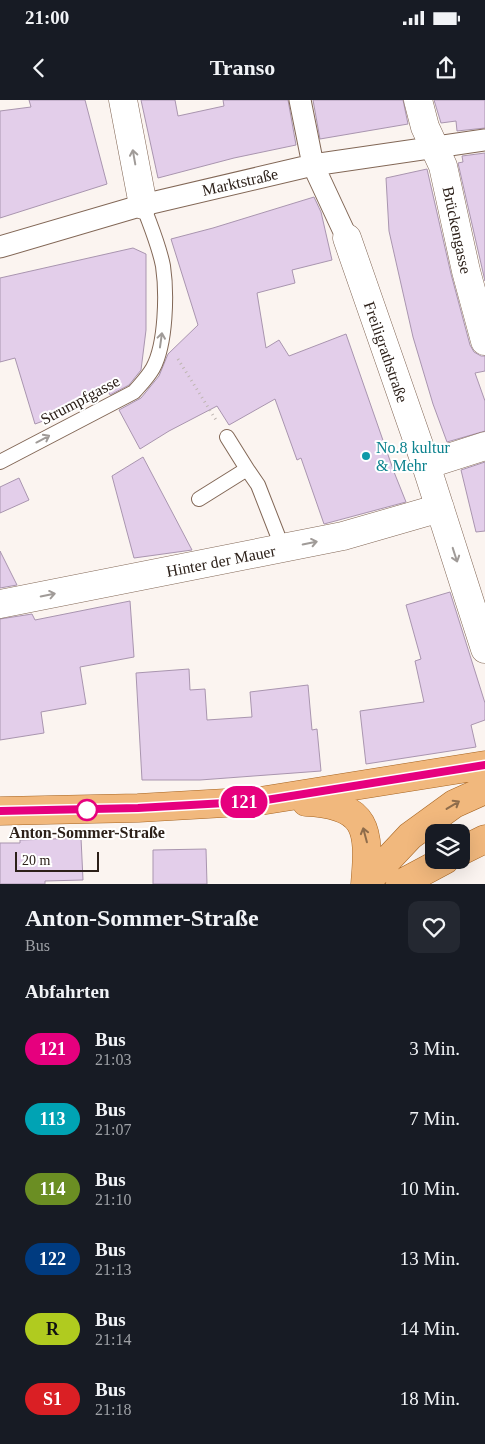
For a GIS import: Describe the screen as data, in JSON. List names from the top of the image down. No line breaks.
{"streets":{"street":["Marktstraße","Brückengasse","Freiligrathstraße","Hinter der Mauer"],"lane":["Strumpfgasse"]},"crossings":[["Marktstraße","Brückengasse"],["Marktstraße","Strumpfgasse"],["Freiligrathstraße","Hinter der Mauer"]],"one_way":["Strumpfgasse","Hinter der Mauer"],"places":["No.8 kultur & Mehr","Anton-Sommer-Straße"],"lines":["bus line 121"],"scale_bar":"20 m","page":{"status":"21:00","header":"Transo","on_map":"121","scale":"20 m","heading":[["Anton-Sommer-Straße","Bus"],"Abfahrten"],"list":[{"mark":"121","name":"Bus","note":"21:03","value":"3 Min."},{"mark":"113","name":"Bus","note":"21:07","value":"7 Min."},{"mark":"114","name":"Bus","note":"21:10","value":"10 Min."},{"mark":"122","name":"Bus","note":"21:13","value":"13 Min."},{"mark":"R","name":"Bus","note":"21:14","value":"14 Min."},{"mark":"S1","name":"Bus","note":"21:18","value":"18 Min."}]}}
